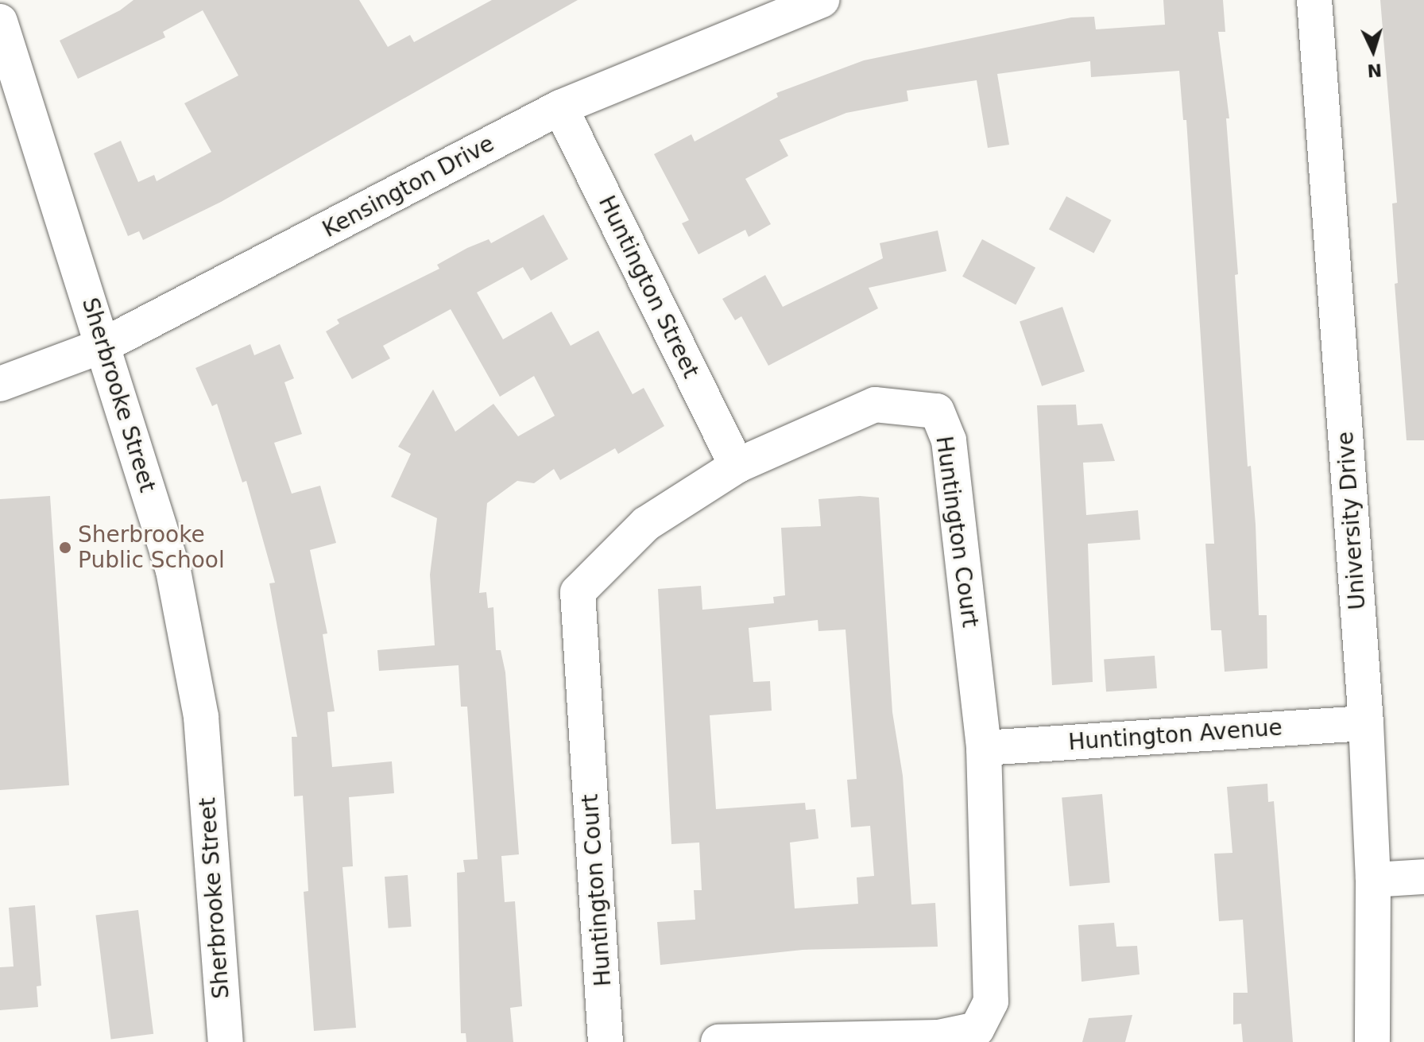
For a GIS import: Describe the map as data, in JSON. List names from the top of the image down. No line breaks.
{"streets":{"street":["Kensington Drive","Huntington Street","Sherbrooke Street","University Drive","Huntington Court","Huntington Avenue"]},"crossings":[["Kensington Drive","Huntington Street"],["Kensington Drive","Sherbrooke Street"],["Huntington Street","Huntington Court"],["University Drive","Huntington Avenue"],["Huntington Court","Huntington Avenue"]],"places":["Sherbrooke Public School"],"north":"bottom"}
